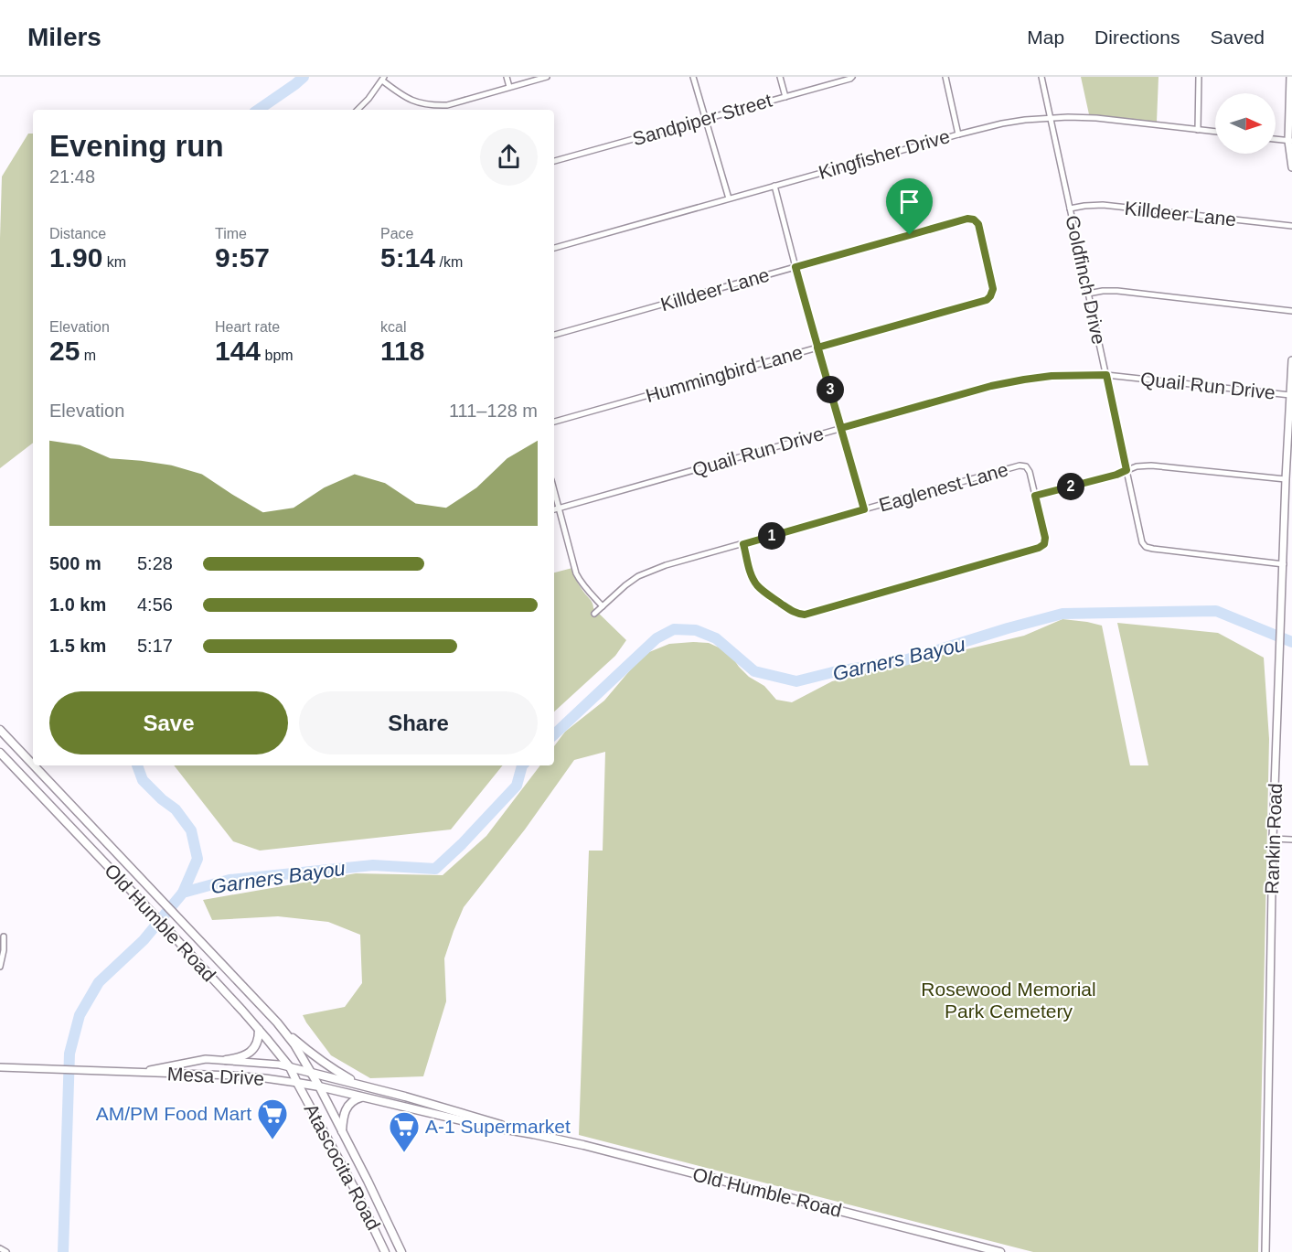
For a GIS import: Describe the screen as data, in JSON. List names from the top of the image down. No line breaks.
{"streets":{"main road":["Old Humble Road","Mesa Drive","Atascocita Road"],"street":["Sandpiper Street","Kingfisher Drive","Killdeer Lane","Goldfinch Drive","Hummingbird Lane","Quail Run Drive","Eaglenest Lane","Rankin Road"]},"crossings":[["Kingfisher Drive","Goldfinch Drive"],["Killdeer Lane","Goldfinch Drive"],["Killdeer Lane","Hummingbird Lane"],["Goldfinch Drive","Quail Run Drive"],["Goldfinch Drive","Eaglenest Lane"],["Goldfinch Drive","Rankin Road"],["Quail Run Drive","Rankin Road"],["Eaglenest Lane","Rankin Road"],["Old Humble Road","Mesa Drive"],["Old Humble Road","Atascocita Road"],["Mesa Drive","Atascocita Road"]],"water":["Garners Bayou"],"parks":["Rosewood Memorial Park Cemetery"],"places":{"supermarket":["AM/PM Food Mart","A-1 Supermarket"]},"north":"right","page":{"header":"Milers","nav":["Map","Directions","Saved"],"heading":["Evening run","21:48"],"stats":[["Distance","1.90 km"],["Time","9:57"],["Pace","5:14 /km"],["Elevation","25 m"],["Heart rate","144 bpm"],["kcal","118"]],"pins":["3","2","1"],"chart":["Elevation","111–128 m"],"list":[{"name":"500 m","note":"5:28"},{"name":"1.0 km","note":"4:56"},{"name":"1.5 km","note":"5:17"}],"buttons":["Save","Share"]}}
